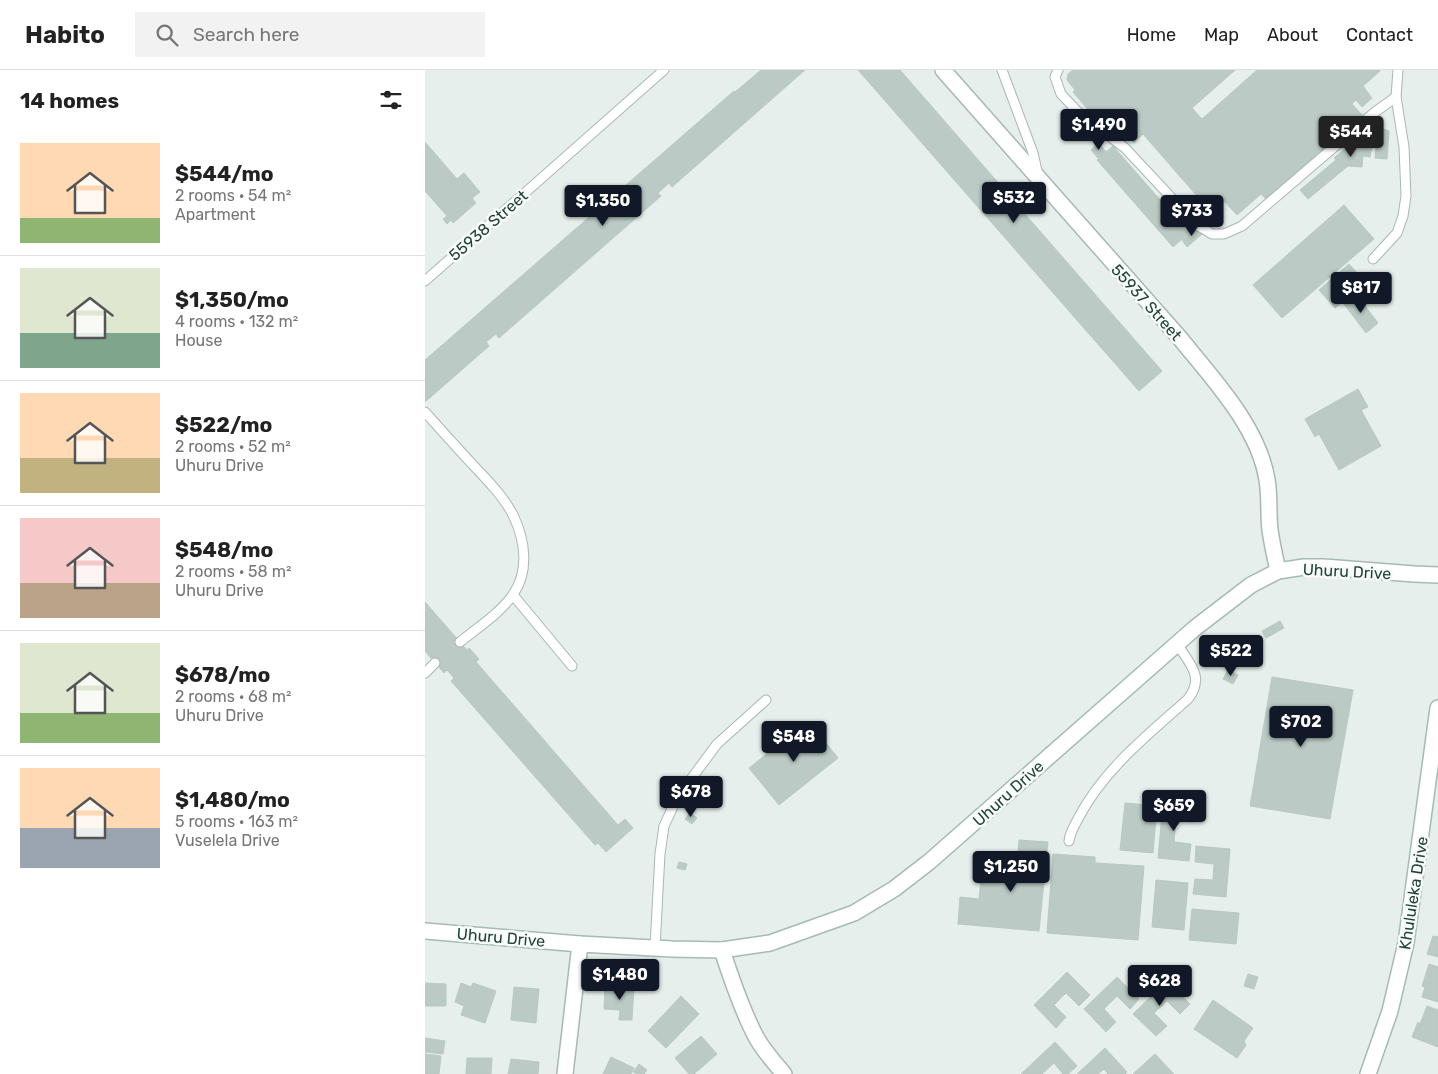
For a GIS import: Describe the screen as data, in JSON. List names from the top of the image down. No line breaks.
{"streets":{"street":["55937 Street","Uhuru Drive","Khululeka Drive"],"lane":["55938 Street"]},"crossings":[["55937 Street","Uhuru Drive"]],"page":{"header":"Habito","search":"Search here","nav":["Home","Map","About","Contact"],"heading":"14 homes","price":["$1,490","$544","$532","$1,350","$733","$817","$522","$702","$548","$678","$659","$1,250","$1,480","$628"],"list":[{"name":"$544/mo","note":"2 rooms · 54 m² · Apartment"},{"name":"$1,350/mo","note":"4 rooms · 132 m² · House"},{"name":"$522/mo","note":"2 rooms · 52 m² · Uhuru Drive"},{"name":"$548/mo","note":"2 rooms · 58 m² · Uhuru Drive"},{"name":"$678/mo","note":"2 rooms · 68 m² · Uhuru Drive"},{"name":"$1,480/mo","note":"5 rooms · 163 m² · Vuselela Drive"}]}}
